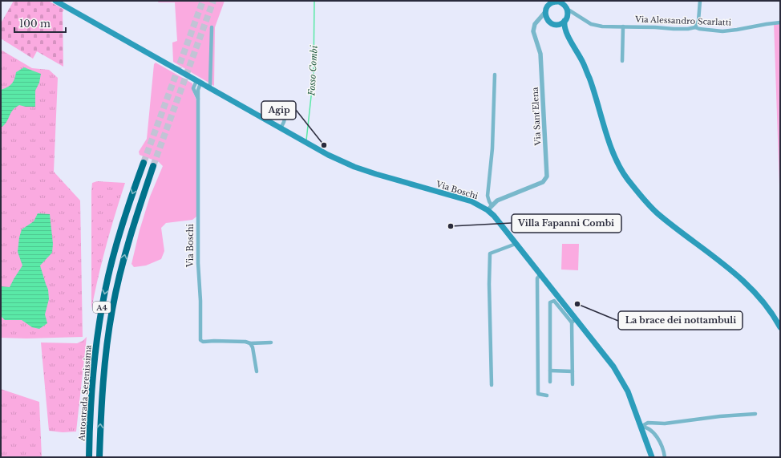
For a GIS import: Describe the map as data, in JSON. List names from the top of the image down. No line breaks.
{"streets":{"highway":["A4","Autostrada Serenissima"],"main road":["Via Boschi"],"street":["Via Alessandro Scarlatti","Via Sant'Elena"]},"crossings":[["Via Sant'Elena","Via Boschi"]],"water":["Fosso Combi"],"places":["Agip","Villa Fapanni Combi","La brace dei nottambuli"],"scale_bar":"100 m"}
